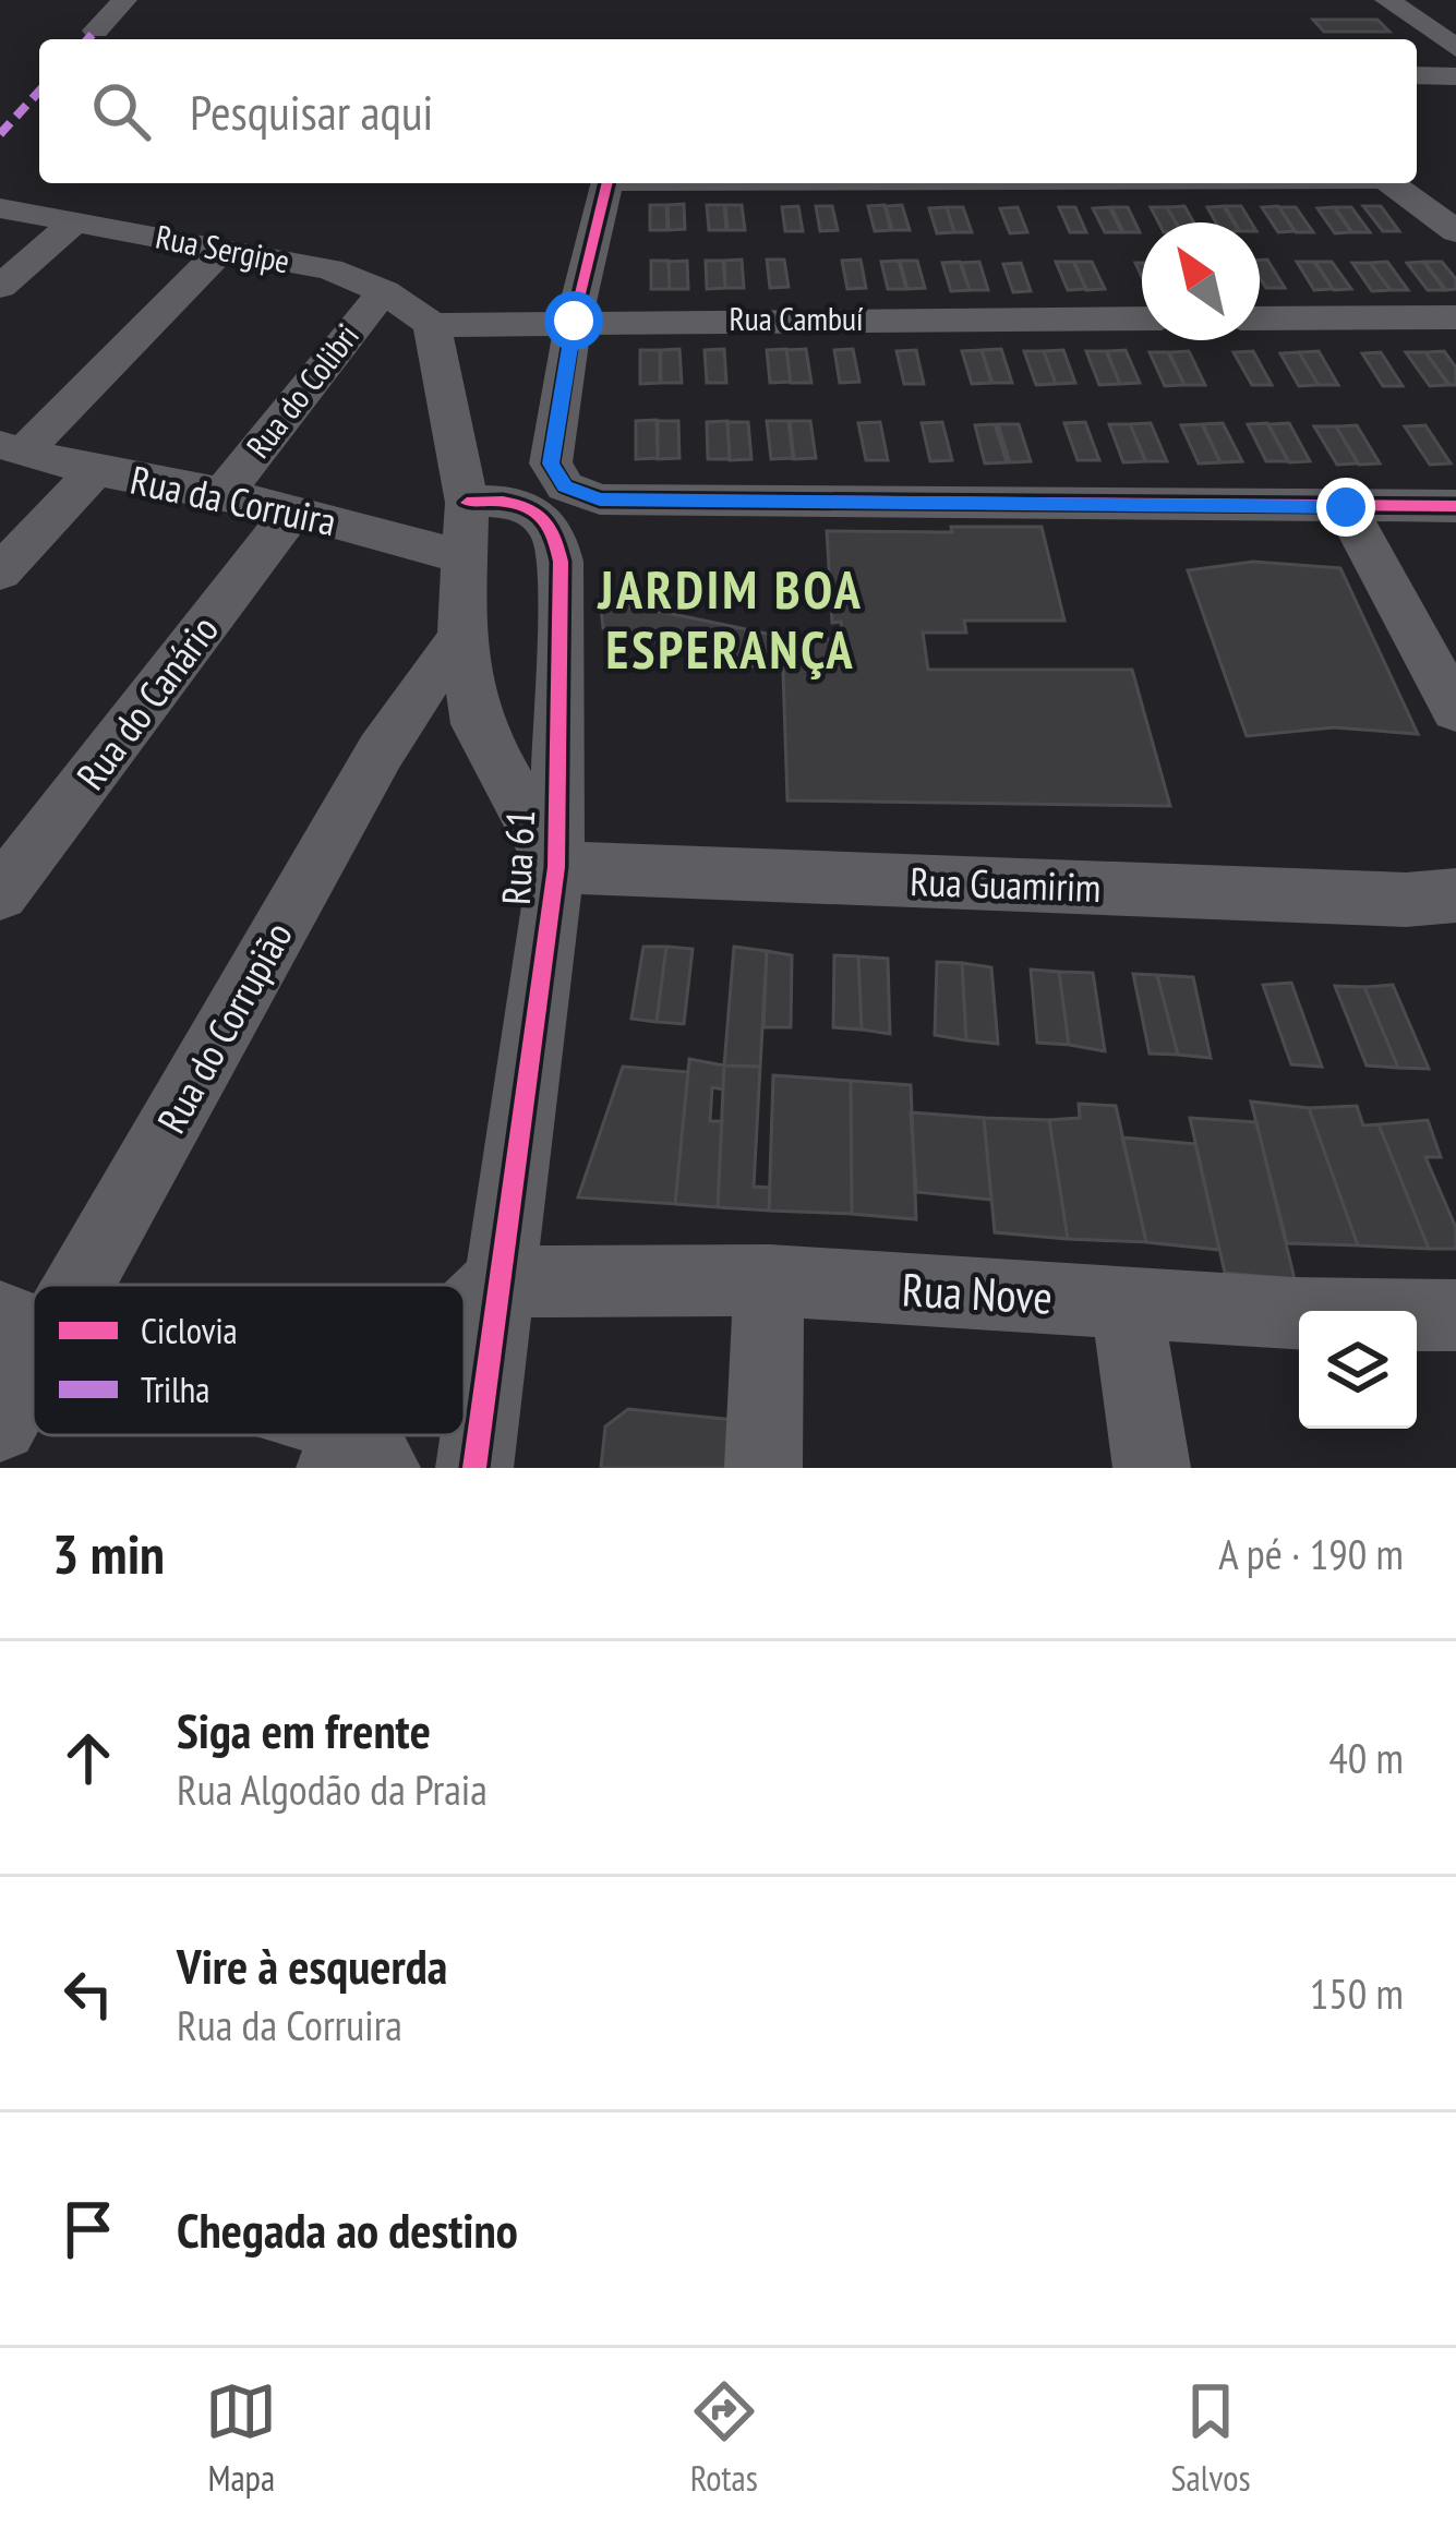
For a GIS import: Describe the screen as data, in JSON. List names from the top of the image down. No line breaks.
{"streets":{"street":["Rua Sergipe","Rua Cambuí","Rua do Colibri","Rua da Corruira","Rua do Canário","Rua 61","Rua Guamirim","Rua do Corrupião","Rua Nove"]},"crossings":[["Rua Sergipe","Rua Cambuí"],["Rua Sergipe","Rua do Colibri"],["Rua Sergipe","Rua 61"],["Rua Cambuí","Rua 61"],["Rua do Colibri","Rua da Corruira"],["Rua da Corruira","Rua do Canário"],["Rua da Corruira","Rua 61"],["Rua 61","Rua Guamirim"],["Rua 61","Rua do Corrupião"],["Rua 61","Rua Nove"]],"districts":["JARDIM BOA ESPERANÇA"],"legend":["Ciclovia","Trilha"],"north":"top left","page":{"search":"Pesquisar aqui","heading":["3 min","A pé · 190 m"],"list":[["Siga em frente","Rua Algodão da Praia","40 m"],["Vire à esquerda","Rua da Corruira","150 m"],"Chegada ao destino"],"nav":["Mapa","Rotas","Salvos"]}}
